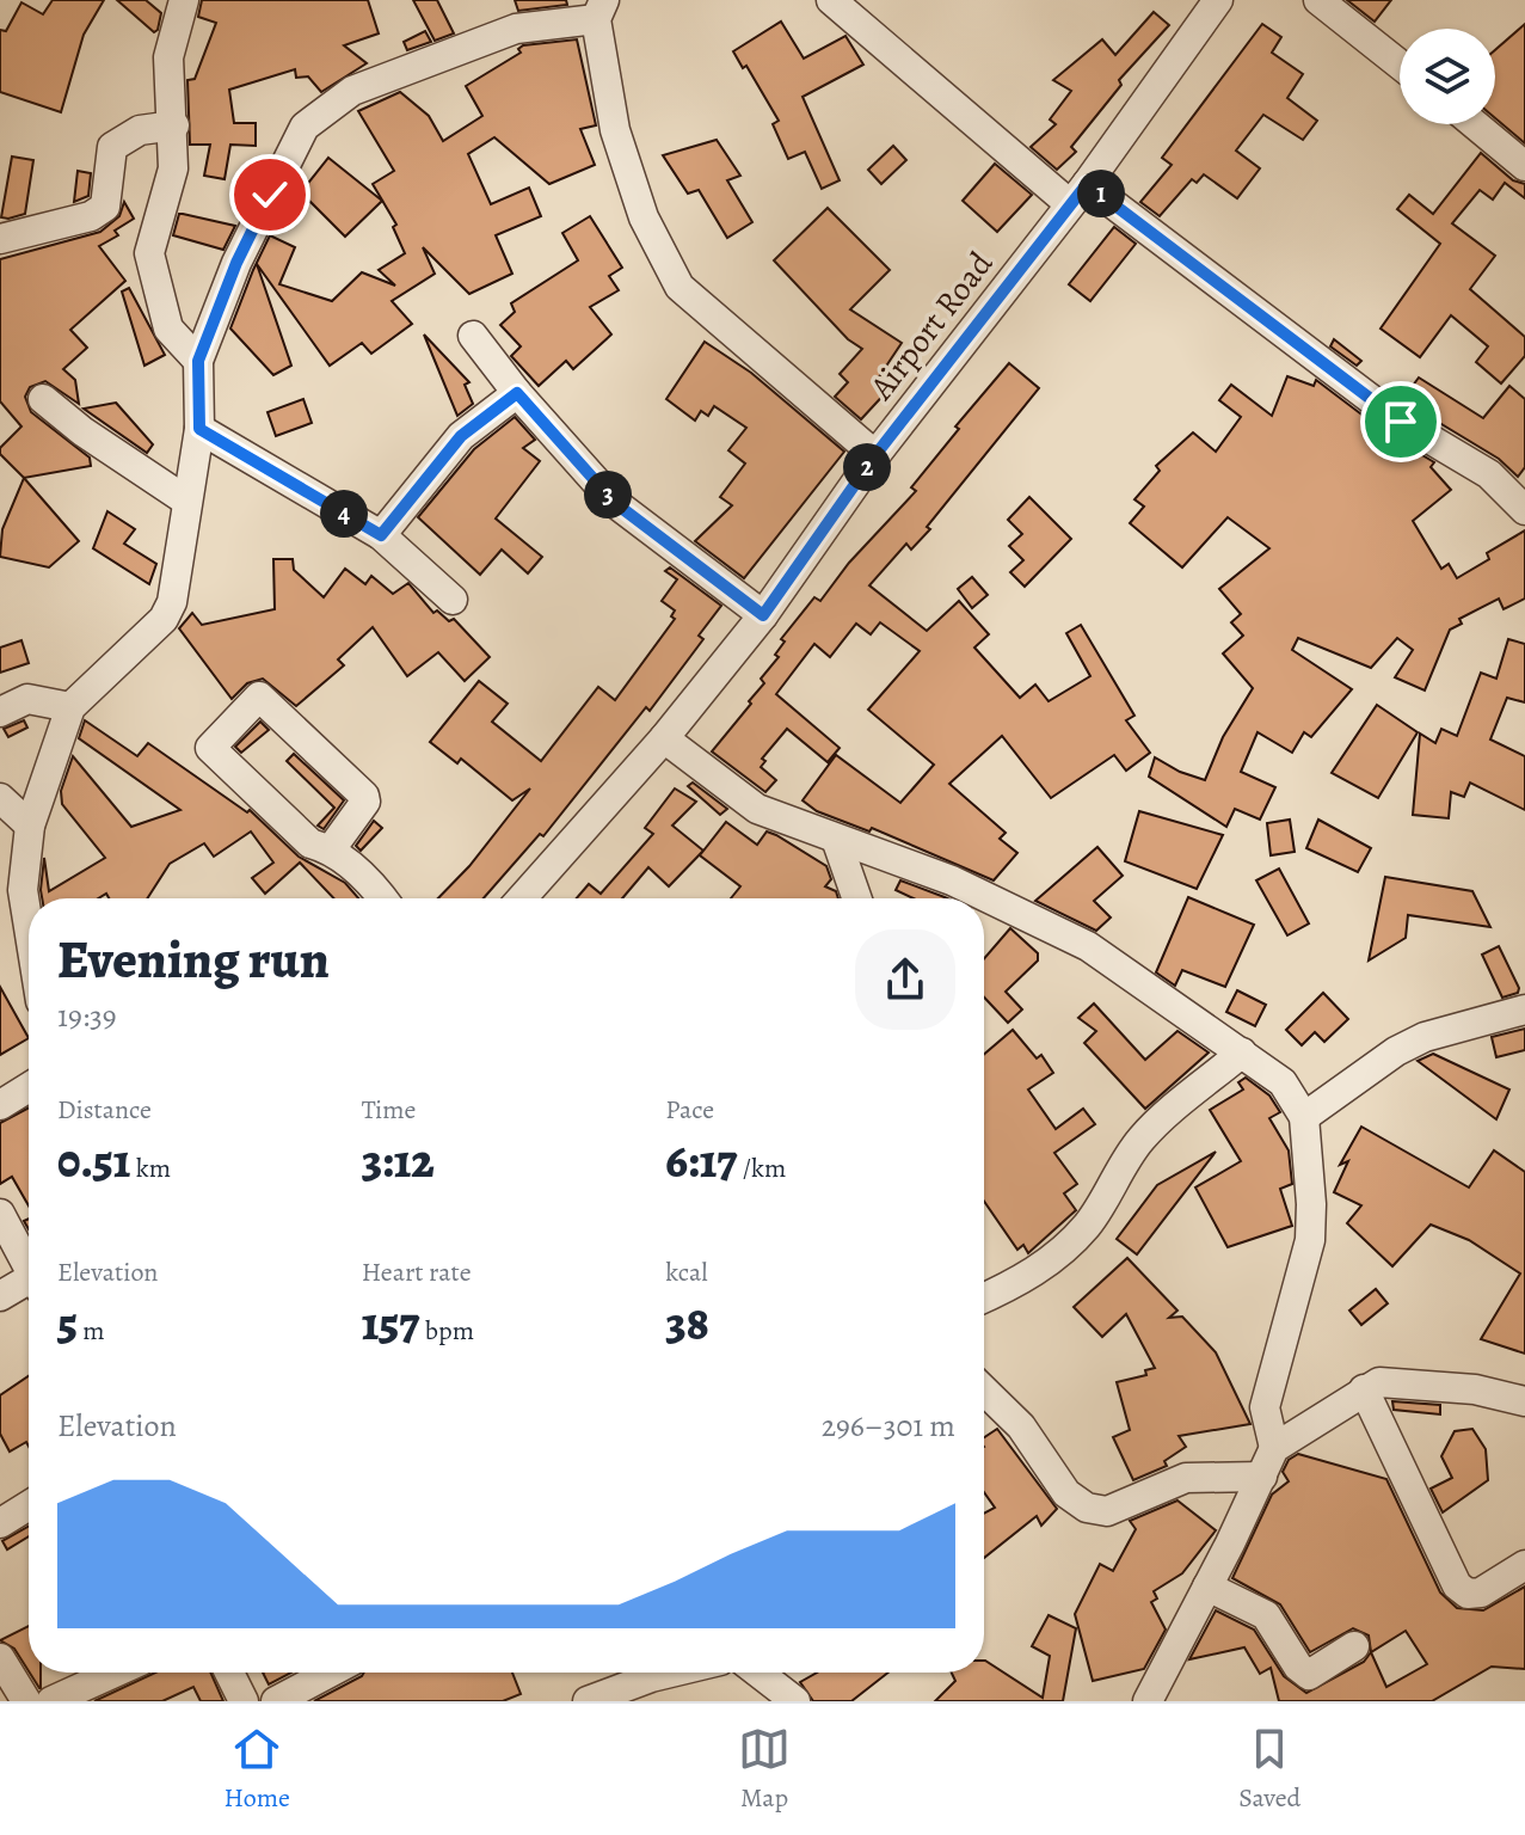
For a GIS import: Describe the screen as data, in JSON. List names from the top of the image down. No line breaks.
{"streets":{"street":["Airport Road"]},"page":{"pins":["1","2","3","4"],"heading":["Evening run","19:39"],"stats":[["Distance","0.51 km"],["Time","3:12"],["Pace","6:17 /km"],["Elevation","5 m"],["Heart rate","157 bpm"],["kcal","38"]],"chart":["Elevation","296–301 m"],"tabs":["Home","Map","Saved"]}}
